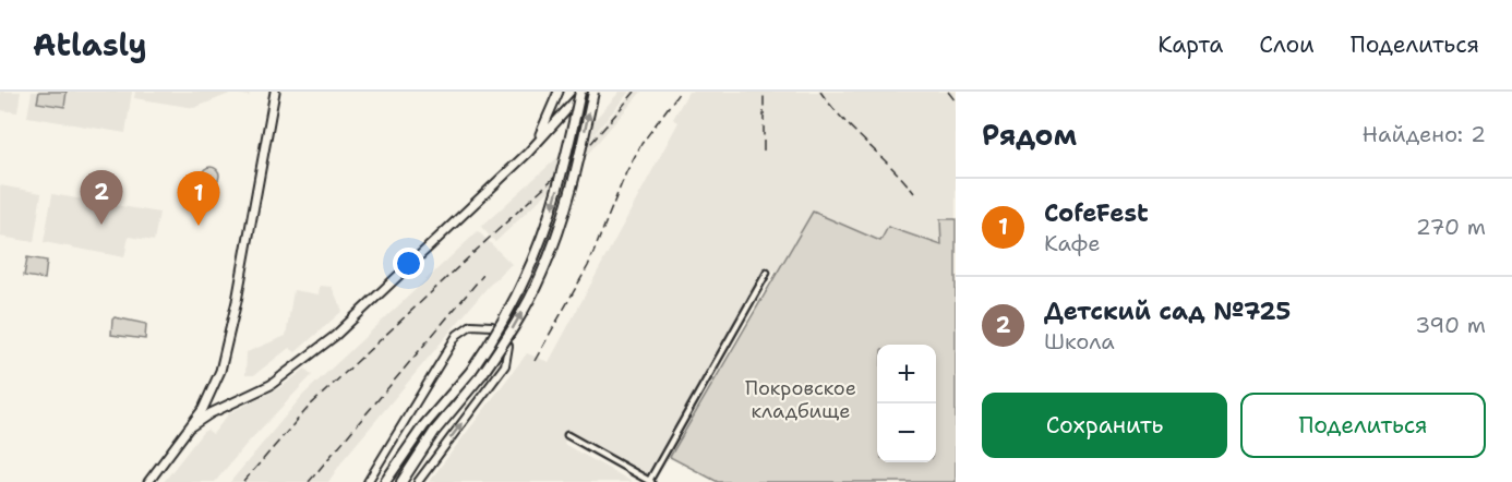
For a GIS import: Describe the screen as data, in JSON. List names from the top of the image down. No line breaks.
{"parks":["Покровское кладбище"],"page":{"header":"Atlasly","nav":["Карта","Слои","Поделиться"],"heading":["Рядом","Найдено: 2"],"pins":["2","1"],"list":[{"mark":"1","name":"CofeFest","note":"Кафе","value":"270 m"},{"mark":"2","name":"Детский сад №725","note":"Школа","value":"390 m"}],"map_buttons":["+","−"],"buttons":["Сохранить","Поделиться"]}}
